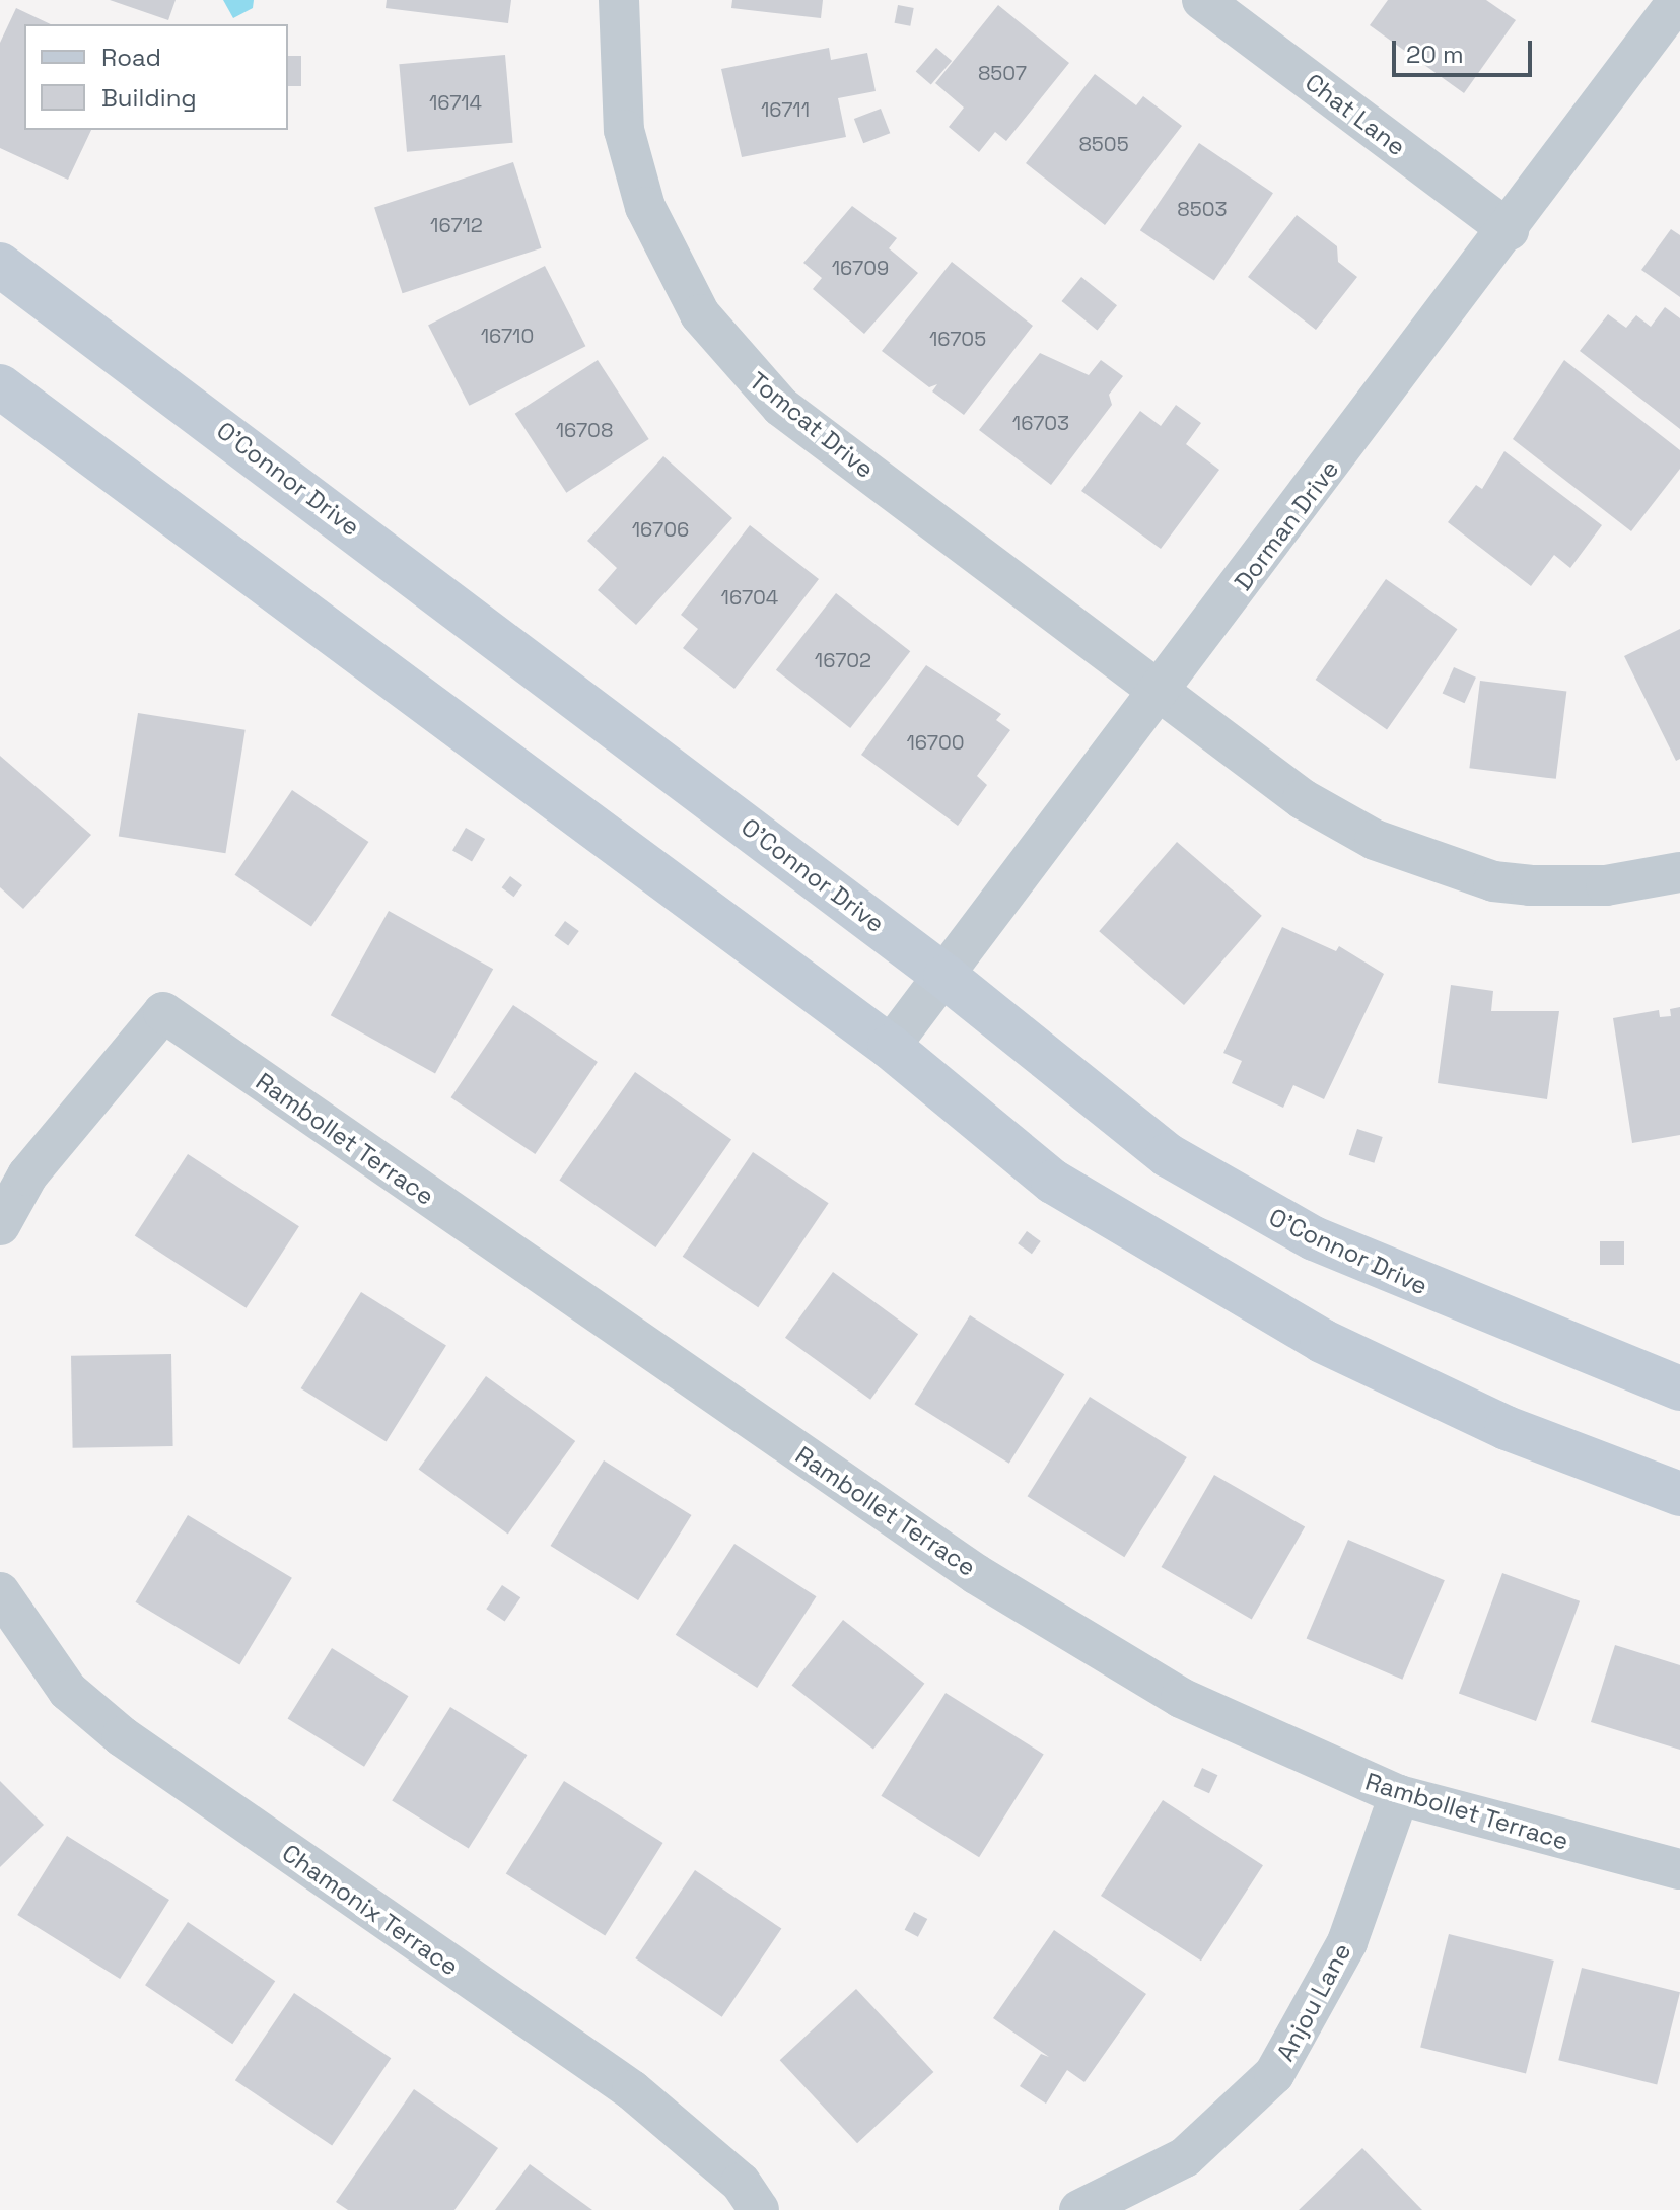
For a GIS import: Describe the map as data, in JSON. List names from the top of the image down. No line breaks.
{"streets":{"main road":["O'Connor Drive"],"street":["Chat Lane","Tomcat Drive","Dorman Drive","Rambollet Terrace","Chamonix Terrace","Anjou Lane"]},"crossings":[["Chat Lane","Dorman Drive"],["Tomcat Drive","Dorman Drive"],["O'Connor Drive","Dorman Drive"],["Rambollet Terrace","Anjou Lane"]],"house_numbers":["8507","16714","16711","8505","8503","16712","16709","16710","16705","16703","16708","16706","16704","16702","16700"],"legend":["Road","Building"],"scale_bar":"20 m"}
